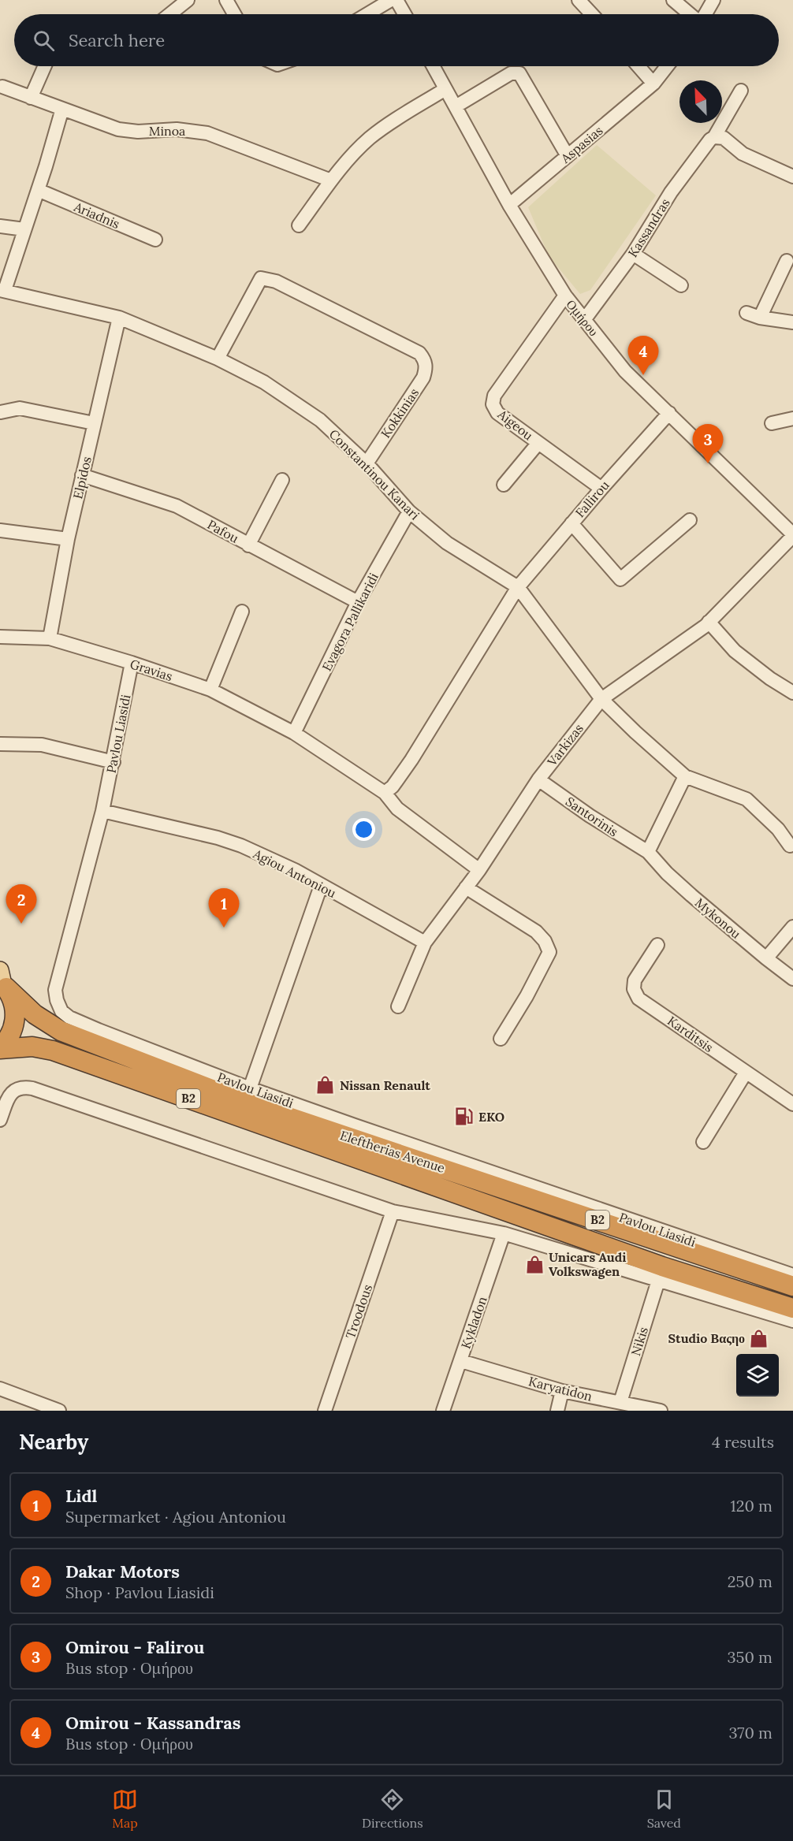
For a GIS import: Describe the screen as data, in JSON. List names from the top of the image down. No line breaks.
{"streets":{"highway":["B2","Eleftherias Avenue"],"street":["Minoa","Aspasias","Ariadnis","Kassandras","Ομήρου","Kokkinias","Aigeou","Constantinou Kanari","Elpidos","Fallirou","Pafou","Evagora Pallikaridi","Gravias","Pavlou Liasidi","Varkizas","Santorinis","Agiou Antoniou","Mykonou","Karditsis","Troodous","Kykladon","Nikis","Karyatidon"]},"crossings":[["Aspasias","Ομήρου"],["Kassandras","Ομήρου"],["Ομήρου","Aigeou"],["Ομήρου","Fallirou"],["Ομήρου","Varkizas"],["Kokkinias","Constantinou Kanari"],["Aigeou","Fallirou"],["Constantinou Kanari","Elpidos"],["Constantinou Kanari","Fallirou"],["Constantinou Kanari","Evagora Pallikaridi"],["Constantinou Kanari","Varkizas"],["Elpidos","Pafou"],["Elpidos","Gravias"],["Pafou","Evagora Pallikaridi"],["Evagora Pallikaridi","Gravias"],["Gravias","Pavlou Liasidi"],["Gravias","Varkizas"],["Pavlou Liasidi","Agiou Antoniou"],["Pavlou Liasidi","Eleftherias Avenue"],["Varkizas","Santorinis"],["Varkizas","Agiou Antoniou"],["Santorinis","Mykonou"],["B2","Eleftherias Avenue"],["Kykladon","Karyatidon"],["Nikis","Karyatidon"]],"places":{"shop":["Nissan Renault","Unicars Audi Volkswagen","Studio Βαςηο"],"fuel station":["EKO"]},"north":"top left","page":{"search":"Search here","pins":["4","3","2","1"],"heading":["Nearby","4 results"],"list":[{"mark":"1","name":"Lidl","note":"Supermarket · Agiou Antoniou","value":"120 m"},{"mark":"2","name":"Dakar Motors","note":"Shop · Pavlou Liasidi","value":"250 m"},{"mark":"3","name":"Omirou - Falirou","note":"Bus stop · Ομήρου","value":"350 m"},{"mark":"4","name":"Omirou - Kassandras","note":"Bus stop · Ομήρου","value":"370 m"}],"nav":["Map","Directions","Saved"]}}
